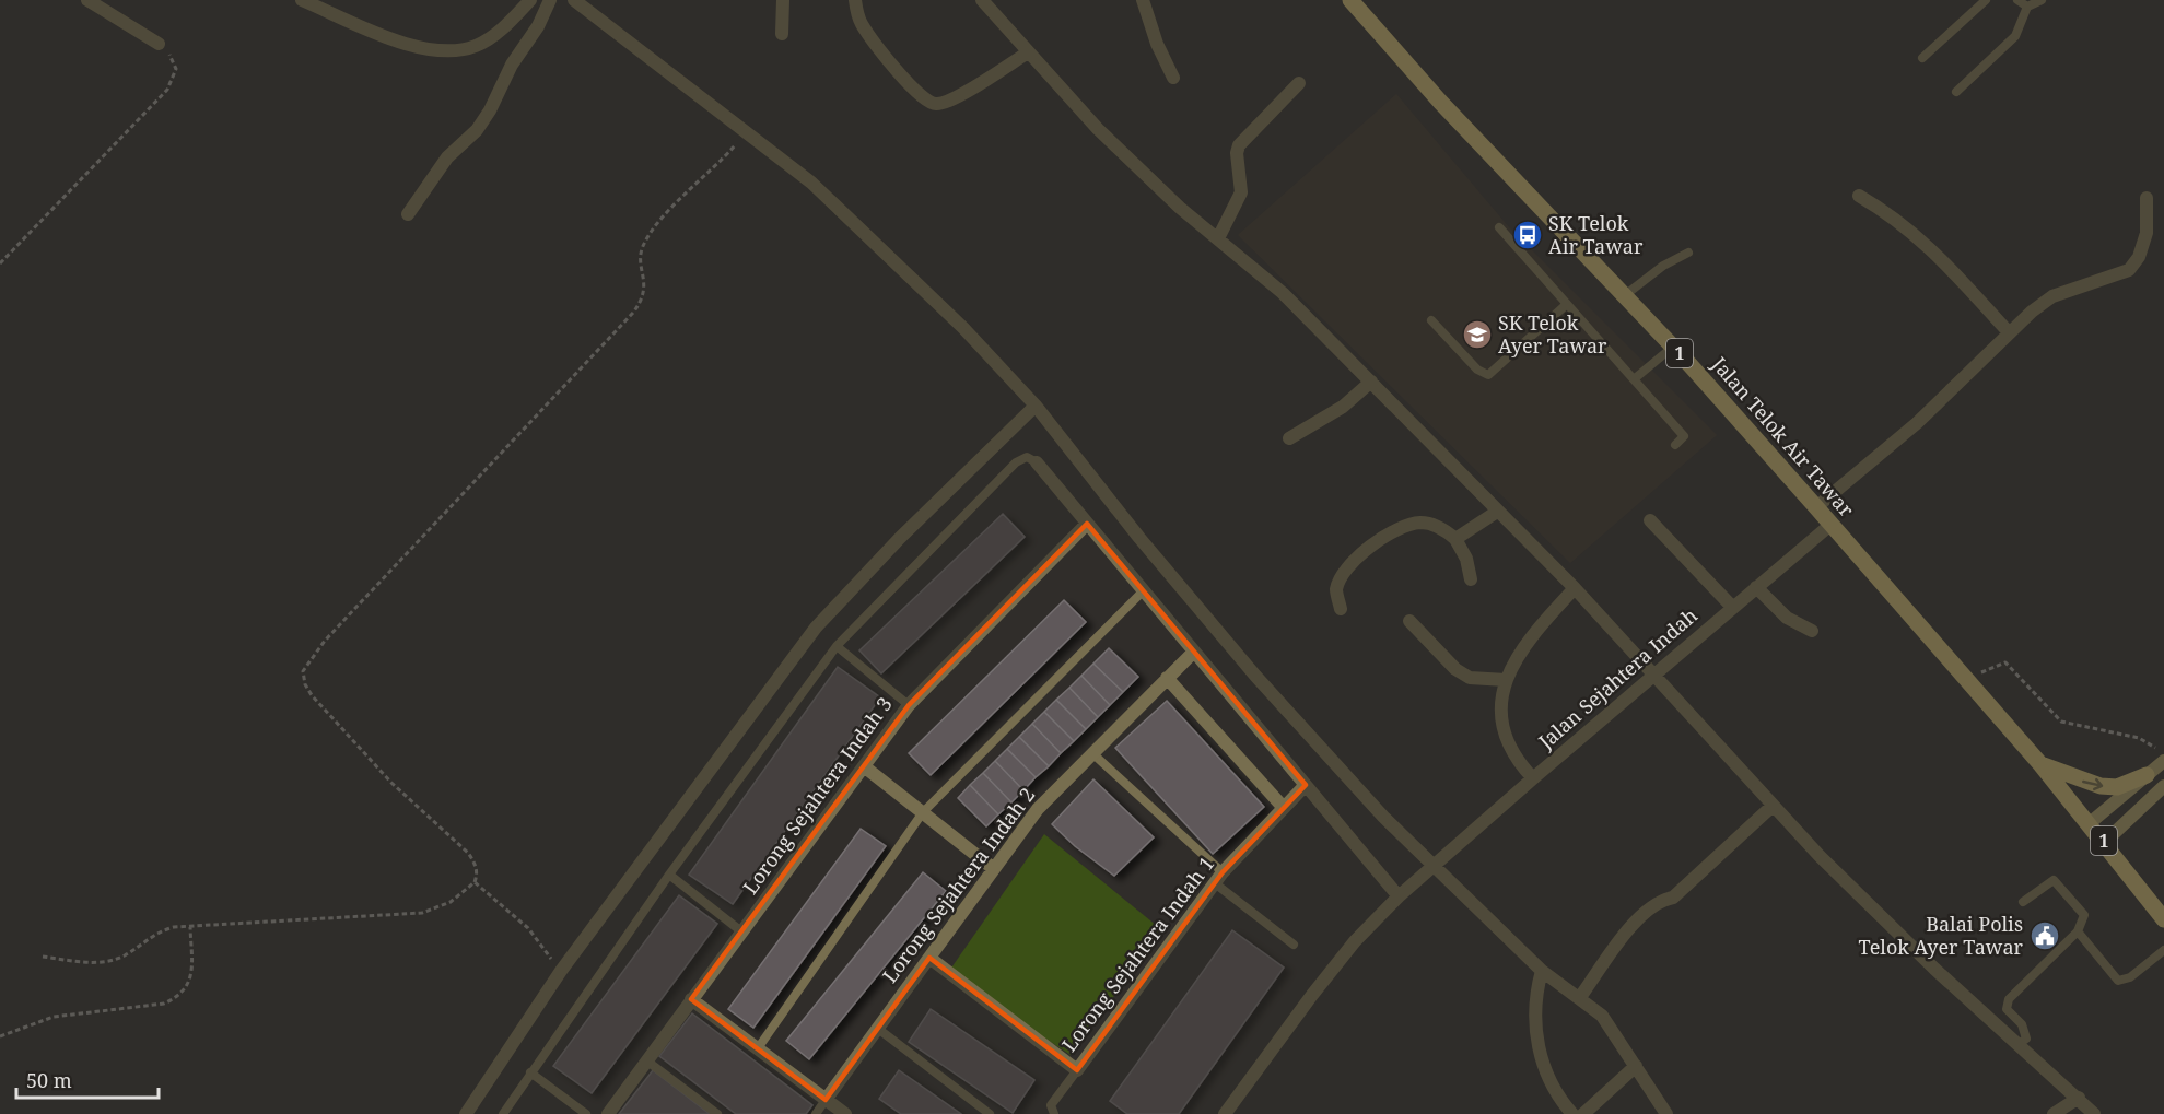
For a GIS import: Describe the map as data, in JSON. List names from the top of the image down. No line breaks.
{"streets":{"main road":["1","Jalan Telok Air Tawar"],"street":["Jalan Sejahtera Indah","Lorong Sejahtera Indah 3","Lorong Sejahtera Indah 2","Lorong Sejahtera Indah 1"]},"crossings":[["Jalan Telok Air Tawar","Jalan Sejahtera Indah"],["Lorong Sejahtera Indah 2","Lorong Sejahtera Indah 1"]],"places":{"bus stop":["SK Telok Air Tawar"],"school or university":["SK Telok Ayer Tawar"],"public building":["Balai Polis Telok Ayer Tawar"]},"scale_bar":"50 m"}
